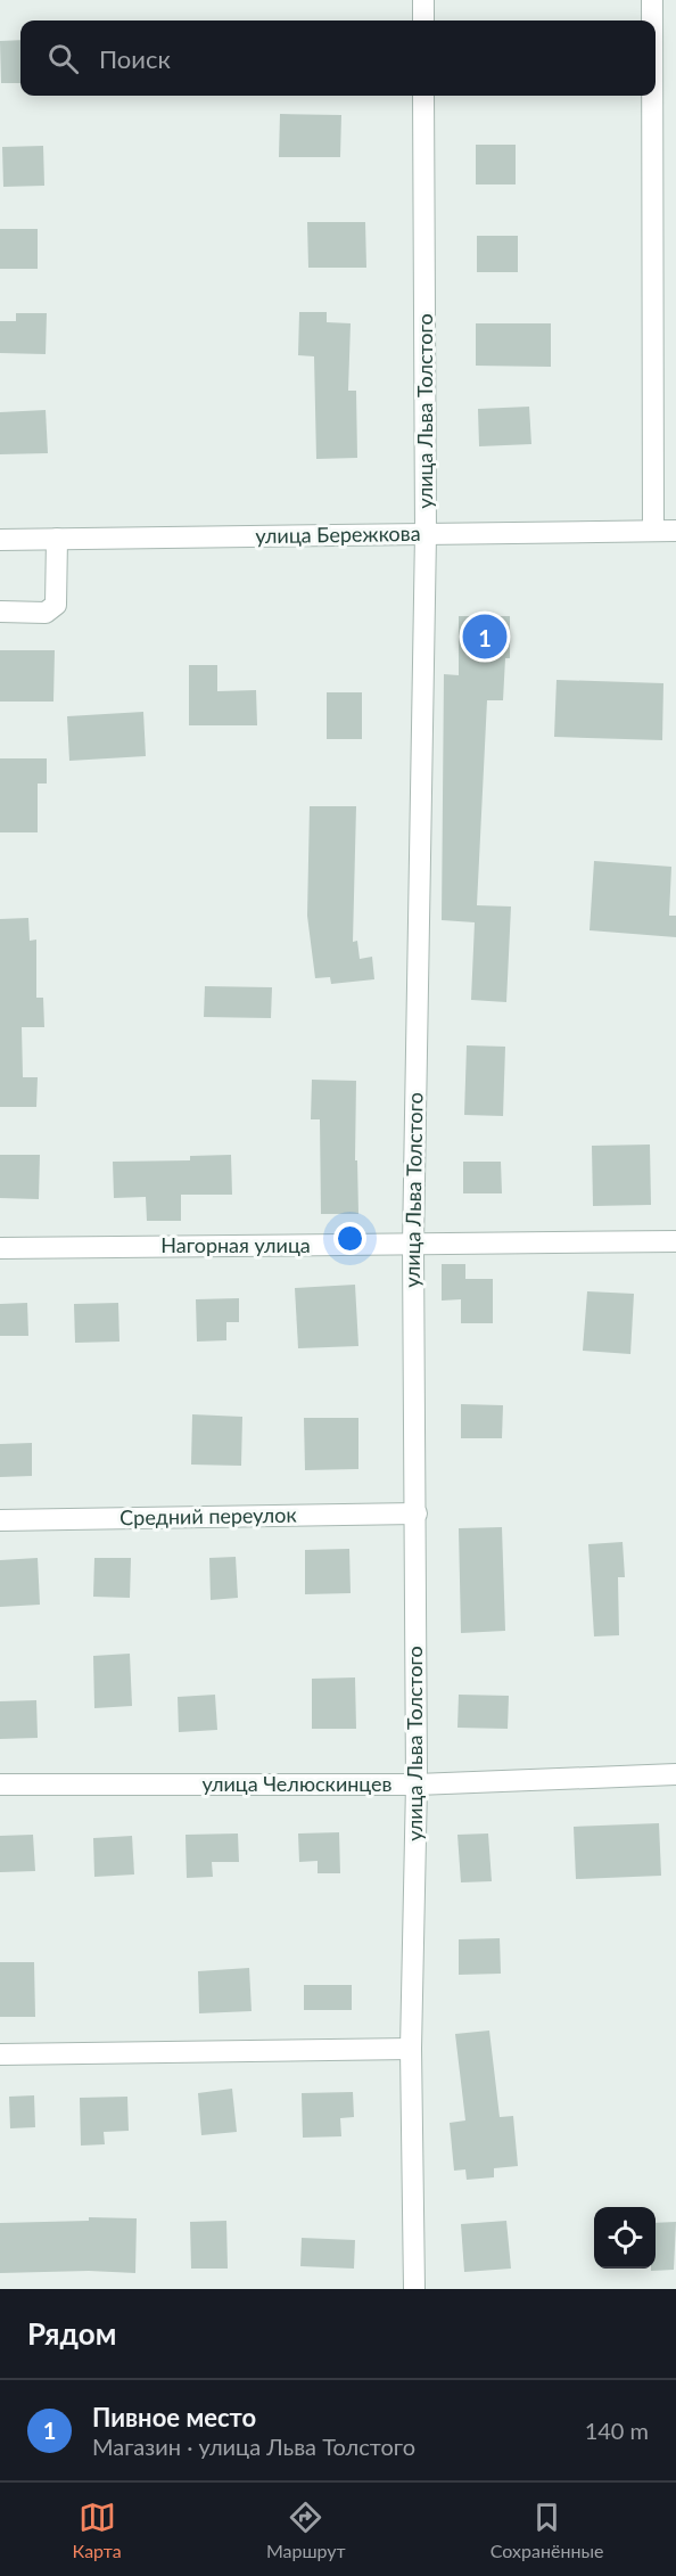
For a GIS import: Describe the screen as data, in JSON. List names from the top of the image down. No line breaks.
{"streets":{"street":["улица Льва Толстого","улица Бережкова","Нагорная улица","Средний переулок","улица Челюскинцев"]},"crossings":[["улица Льва Толстого","улица Бережкова"],["улица Льва Толстого","Нагорная улица"],["улица Льва Толстого","Средний переулок"],["улица Льва Толстого","улица Челюскинцев"]],"page":{"search":"Поиск","pins":"1","heading":"Рядом","list":[{"mark":"1","name":"Пивное место","note":"Магазин · улица Льва Толстого","value":"140 m"}],"nav":["Карта","Маршрут","Сохранённые"]}}
